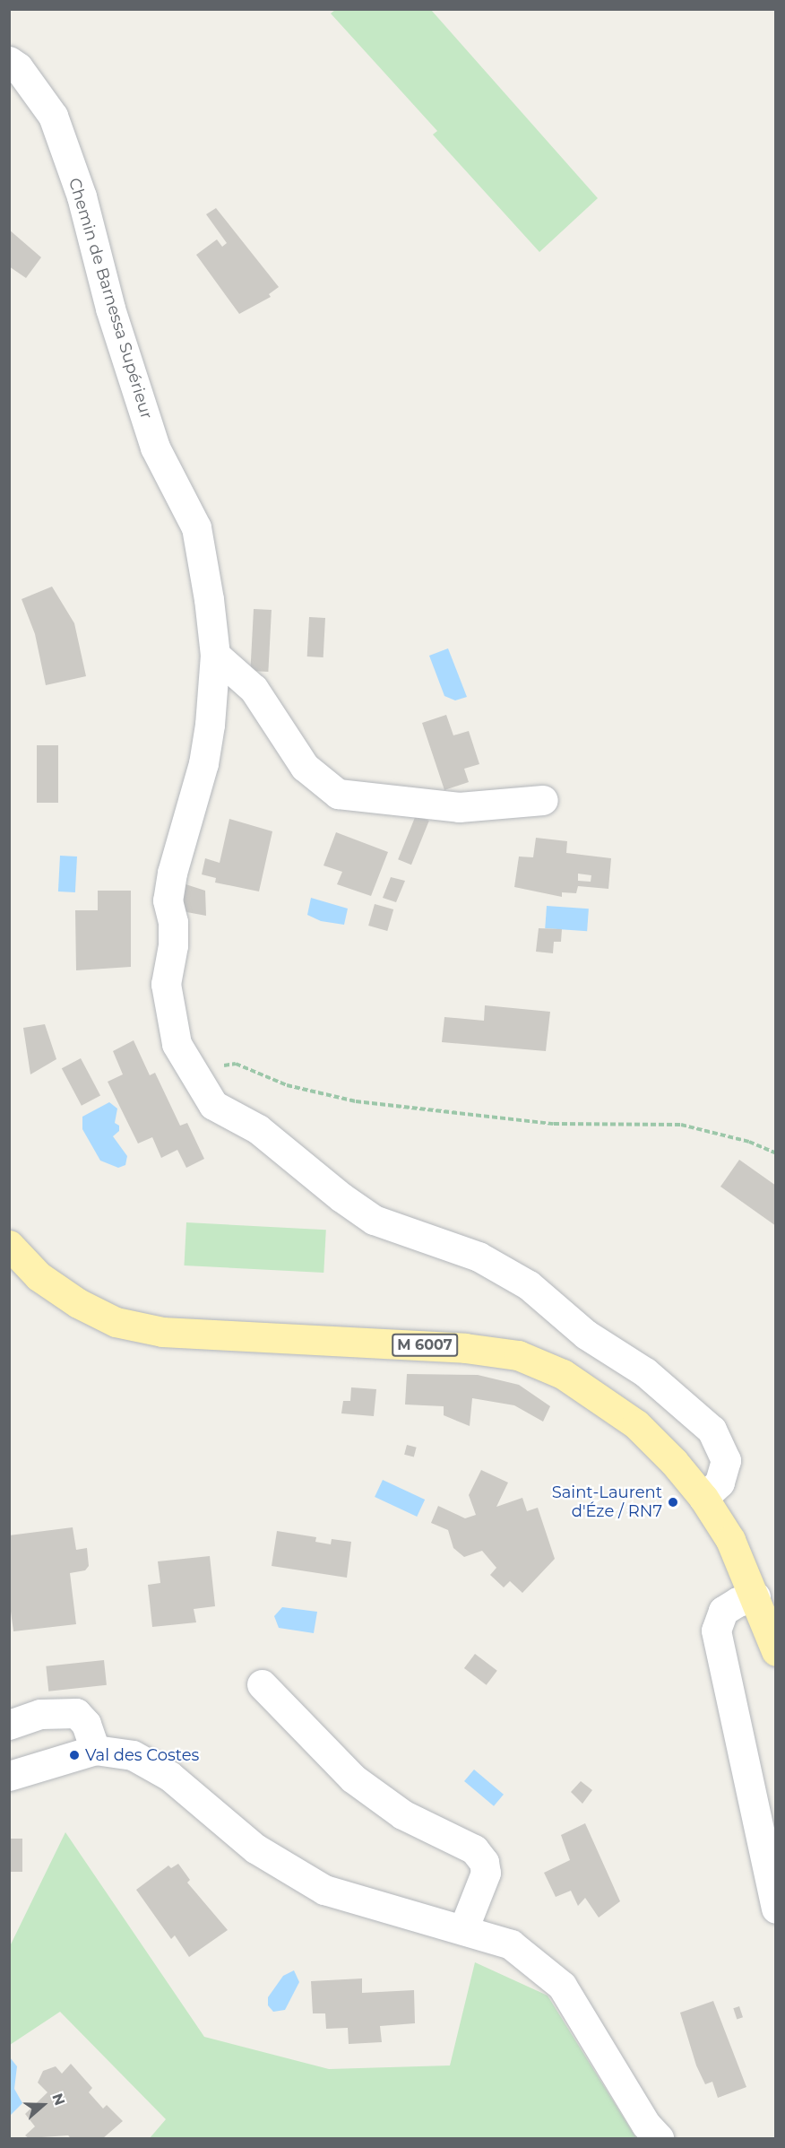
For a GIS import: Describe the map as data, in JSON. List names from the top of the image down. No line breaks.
{"streets":{"main road":["M 6007"],"street":["Chemin de Barnessa Supérieur"]},"crossings":[["Chemin de Barnessa Supérieur","M 6007"]],"places":["Saint-Laurent d'Éze / RN7","Val des Costes"],"north":"right"}
